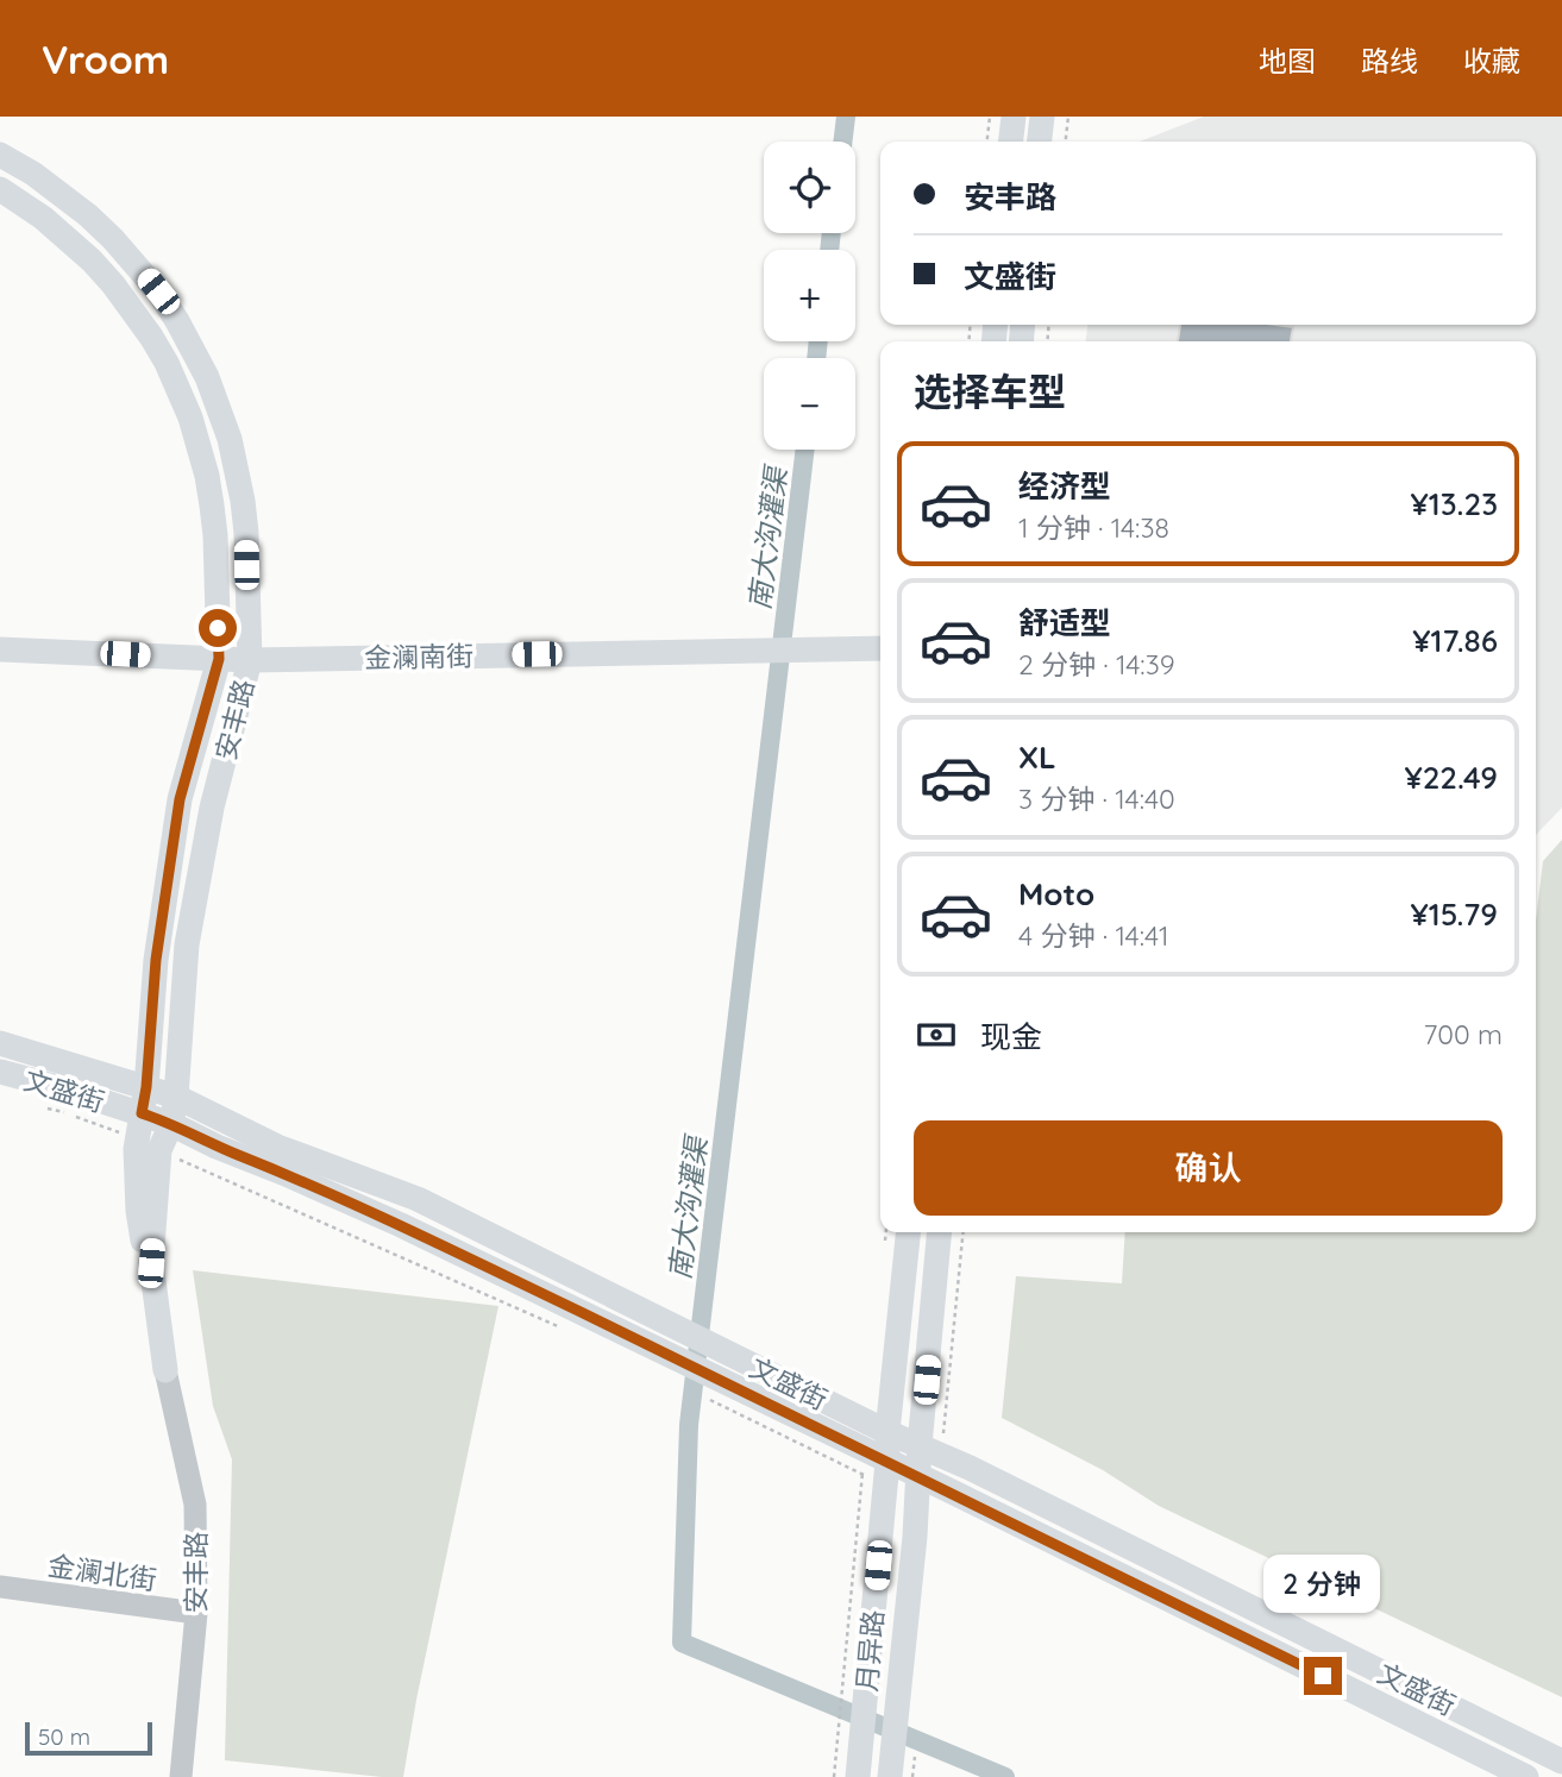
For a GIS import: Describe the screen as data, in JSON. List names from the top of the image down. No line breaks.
{"streets":{"main road":["金澜南街","安丰路","文盛街","月异路"],"street":["金澜北街"]},"crossings":[["金澜南街","安丰路"],["安丰路","文盛街"],["安丰路","金澜北街"],["文盛街","月异路"]],"water":["南大沟灌渠"],"scale_bar":"50 m","page":{"header":"Vroom","nav":["地图","路线","收藏"],"map_buttons":["+","−"],"banner":["安丰路","文盛街"],"heading":"选择车型","list":[{"name":"经济型","note":"1 分钟 · 14:38","value":"¥13.23"},{"name":"舒适型","note":"2 分钟 · 14:39","value":"¥17.86"},{"name":"XL","note":"3 分钟 · 14:40","value":"¥22.49"},{"name":"Moto","note":"4 分钟 · 14:41","value":"¥15.79"}],"pay":["现金","700 m"],"buttons":"确认","bubble":"2 分钟","scale":"50 m"}}
